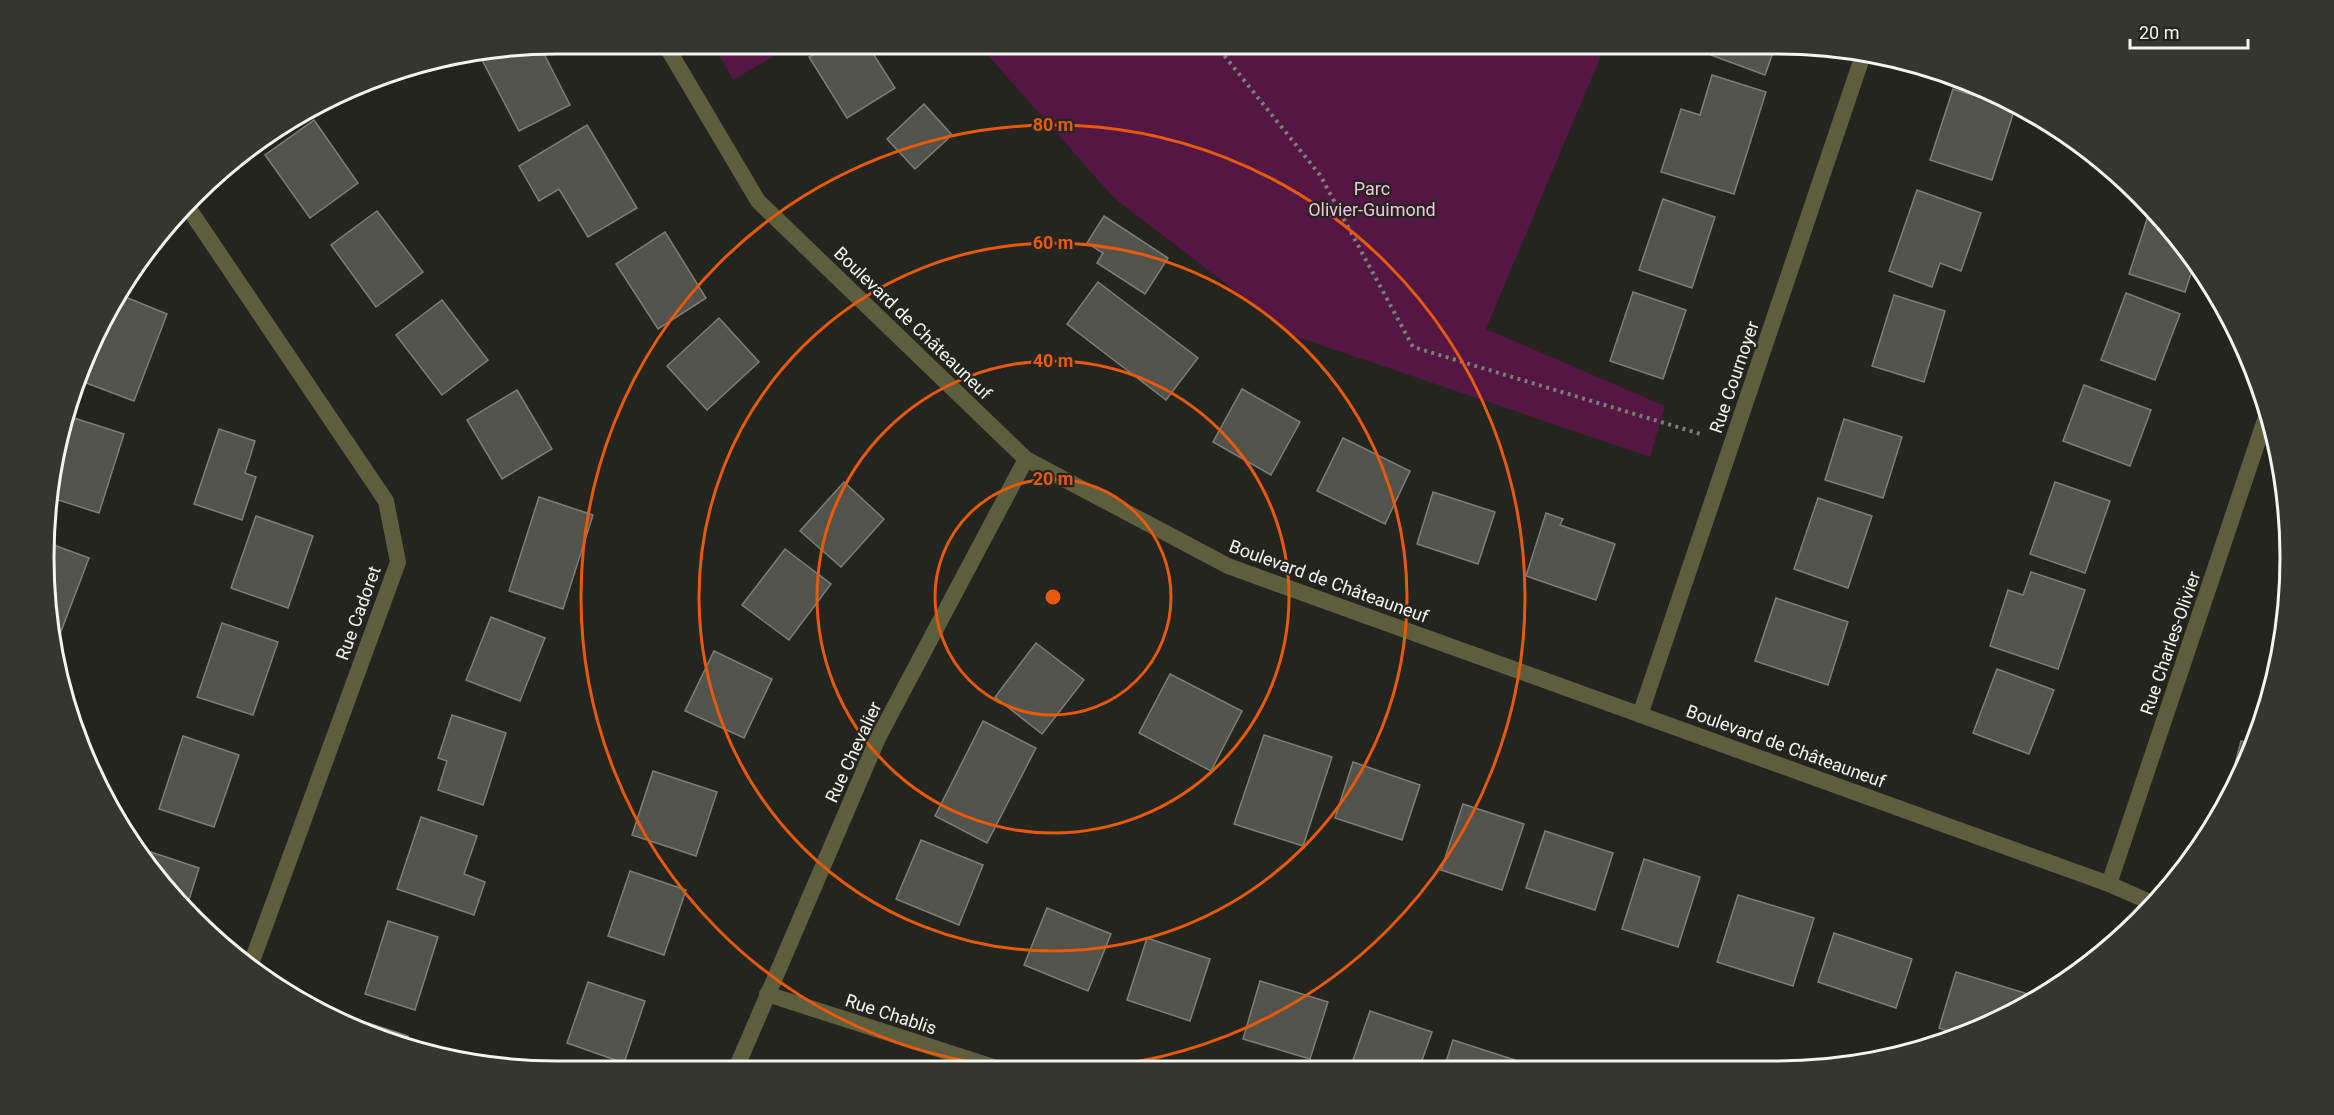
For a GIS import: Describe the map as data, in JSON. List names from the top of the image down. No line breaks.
{"streets":{"street":["Boulevard de Châteauneuf","Rue Cournoyer","Rue Cadoret","Rue Charles-Olivier","Rue Chevalier","Rue Chablis"]},"crossings":[["Boulevard de Châteauneuf","Rue Cournoyer"],["Boulevard de Châteauneuf","Rue Charles-Olivier"],["Boulevard de Châteauneuf","Rue Chevalier"],["Rue Chevalier","Rue Chablis"]],"parks":["Parc Olivier-Guimond"],"scale_bar":"20 m","rings":["80 m","60 m","40 m","20 m"]}
